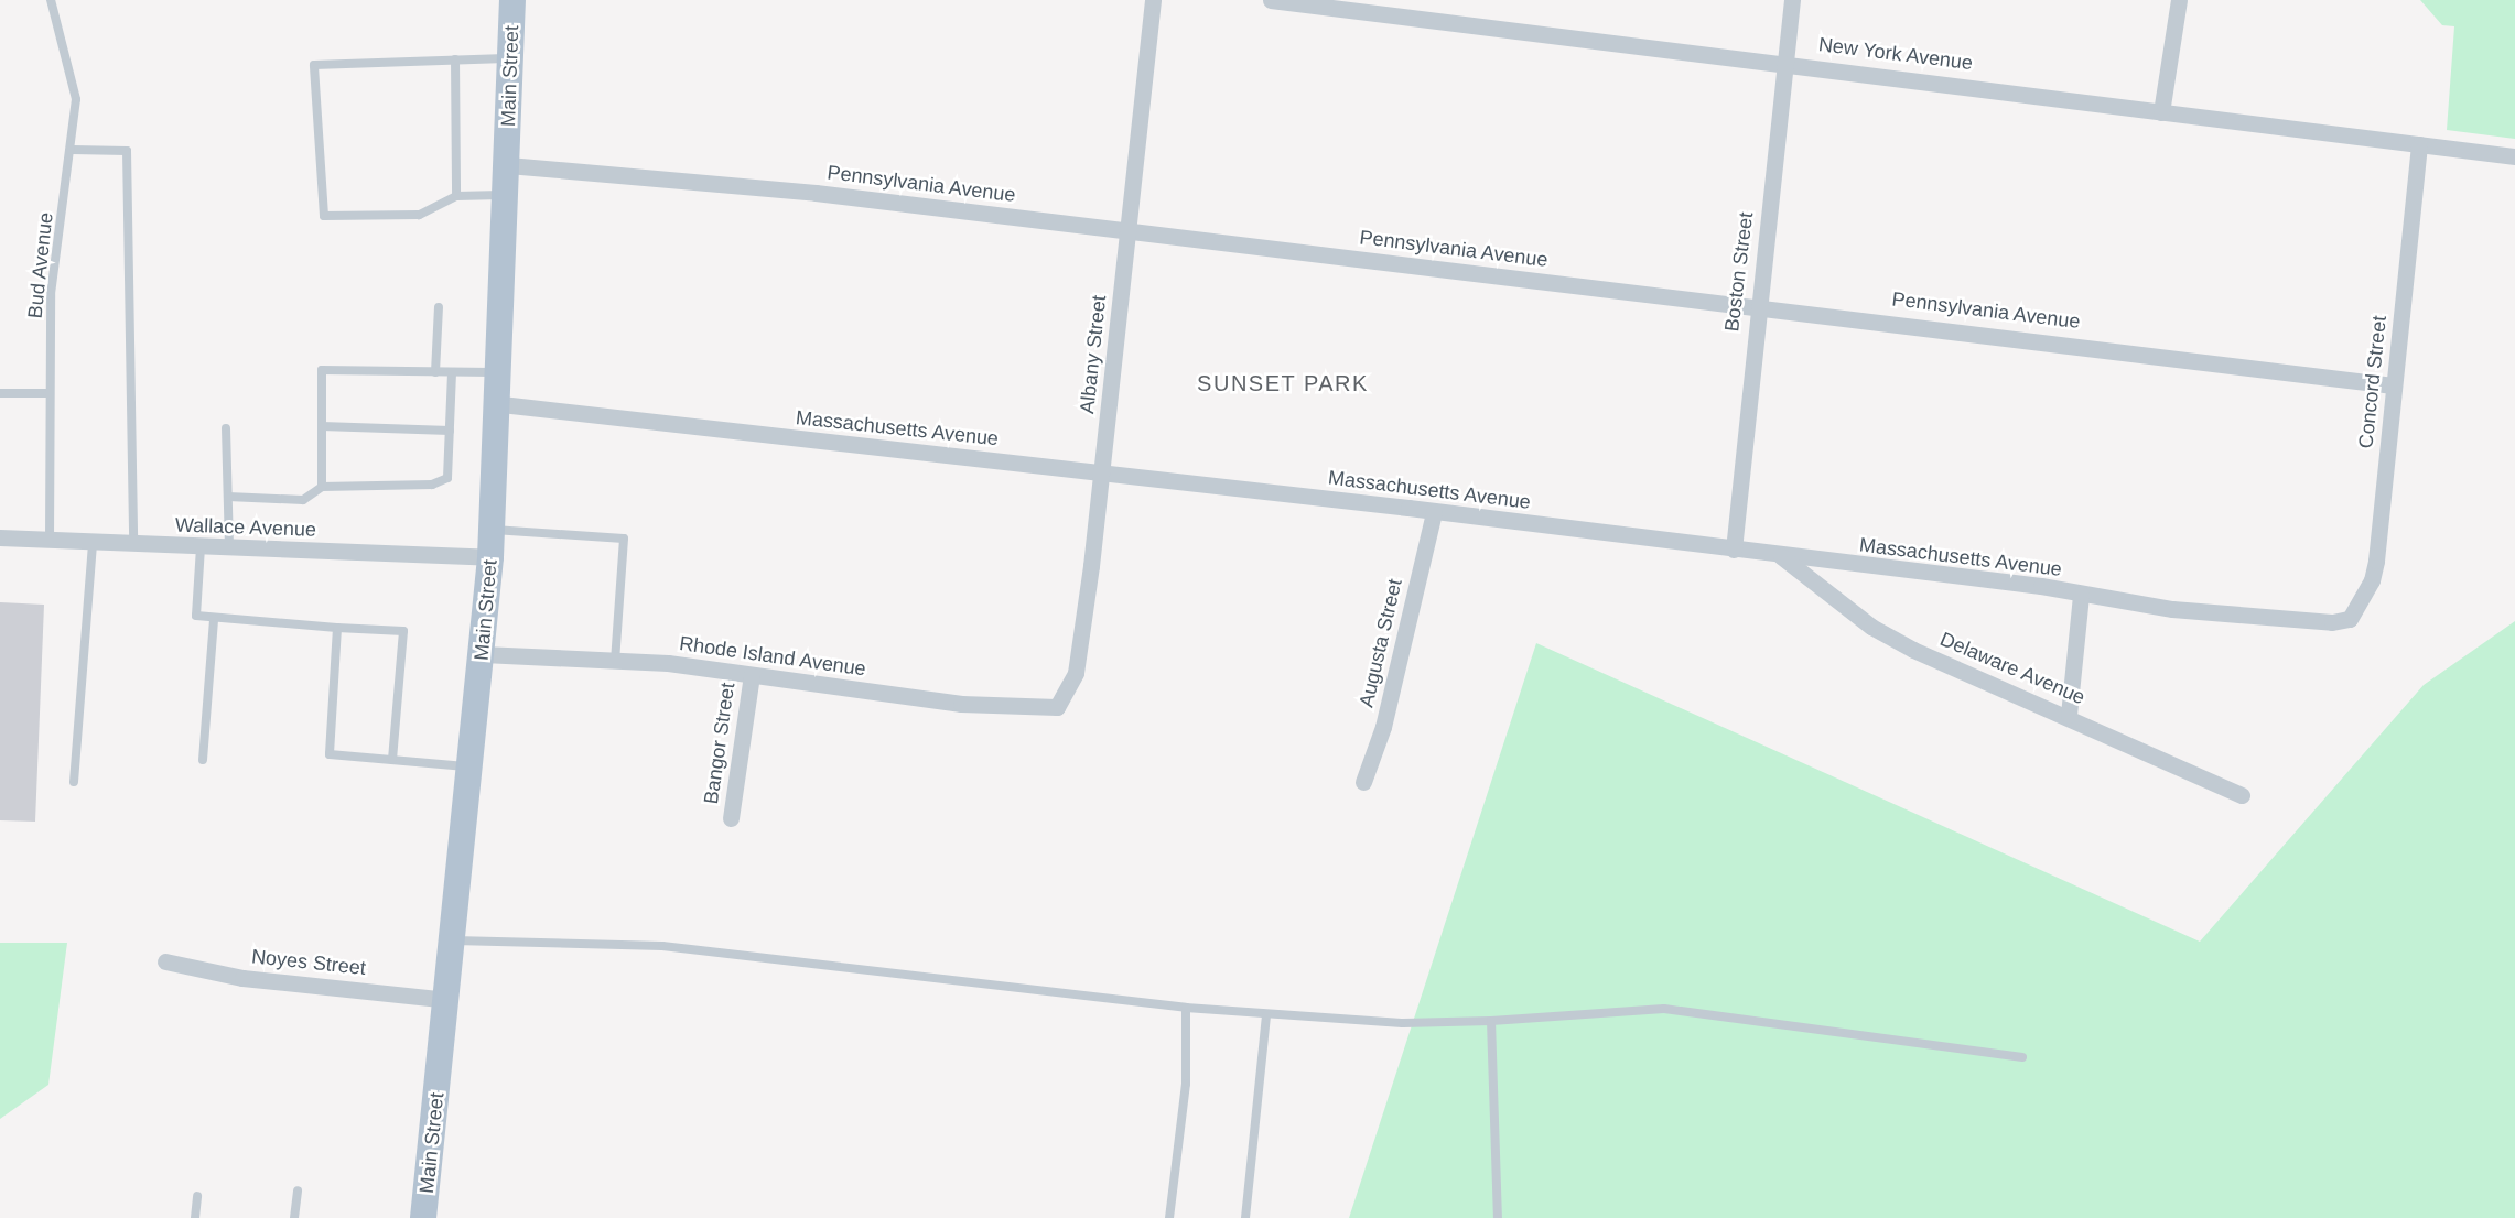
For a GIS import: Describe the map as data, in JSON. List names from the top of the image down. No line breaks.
{"streets":{"main road":["Main Street"],"street":["New York Avenue","Pennsylvania Avenue","Boston Street","Albany Street","Concord Street","Massachusetts Avenue","Wallace Avenue","Augusta Street","Rhode Island Avenue","Delaware Avenue","Bangor Street","Noyes Street"],"lane":["Bud Avenue"]},"crossings":[["New York Avenue","Boston Street"],["New York Avenue","Concord Street"],["Main Street","Pennsylvania Avenue"],["Main Street","Massachusetts Avenue"],["Main Street","Wallace Avenue"],["Main Street","Rhode Island Avenue"],["Main Street","Noyes Street"],["Pennsylvania Avenue","Boston Street"],["Pennsylvania Avenue","Albany Street"],["Pennsylvania Avenue","Concord Street"],["Bud Avenue","Wallace Avenue"],["Boston Street","Massachusetts Avenue"],["Albany Street","Massachusetts Avenue"],["Albany Street","Rhode Island Avenue"],["Concord Street","Massachusetts Avenue"],["Massachusetts Avenue","Augusta Street"],["Massachusetts Avenue","Delaware Avenue"],["Rhode Island Avenue","Bangor Street"]],"districts":["SUNSET PARK"]}
